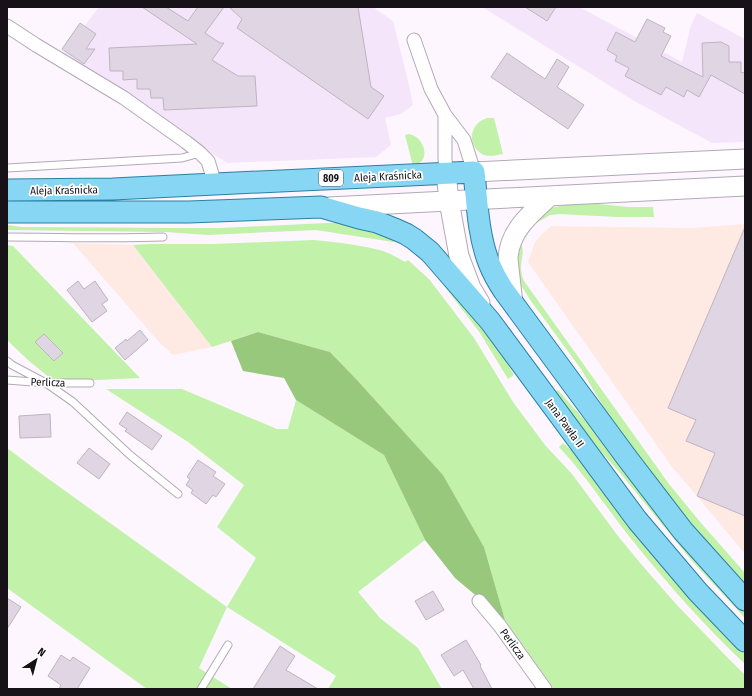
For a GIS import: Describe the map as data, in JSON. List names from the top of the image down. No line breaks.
{"streets":{"main road":["Aleja Kraśnicka","809","Jana Pawła II"],"street":["Perlicza"]},"crossings":[["Aleja Kraśnicka","Jana Pawła II"]],"north":"top right"}
